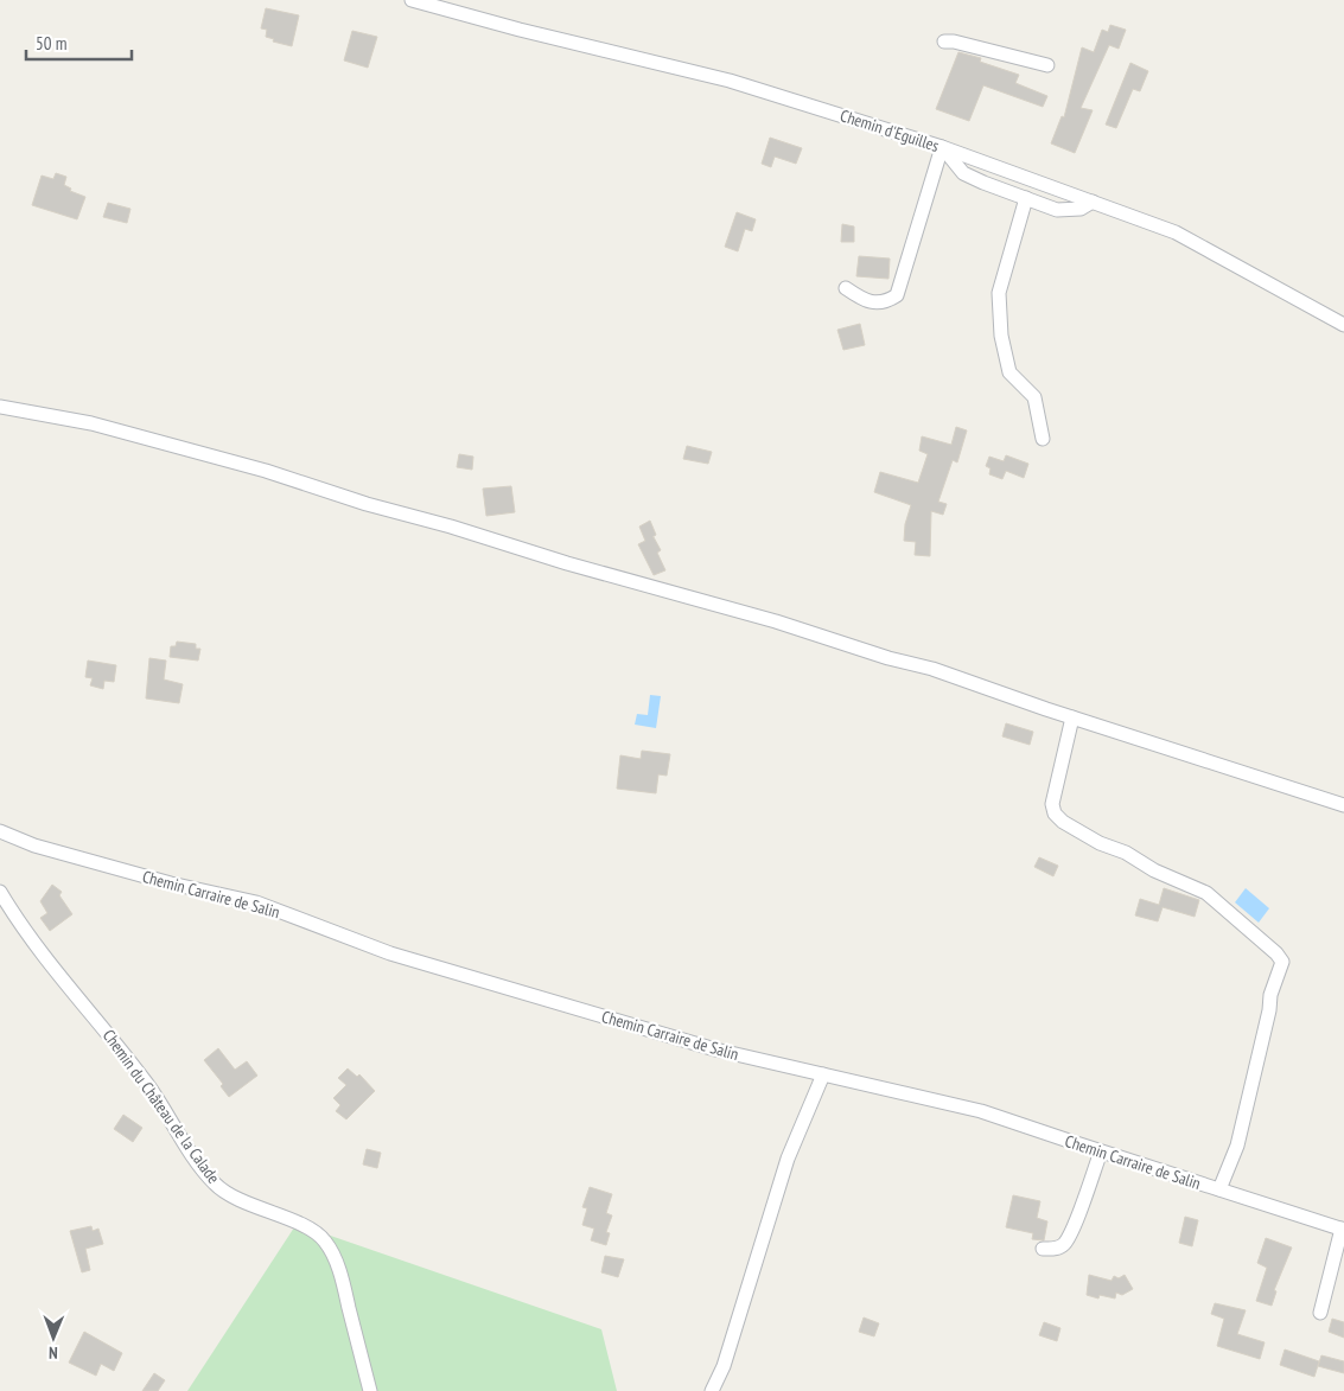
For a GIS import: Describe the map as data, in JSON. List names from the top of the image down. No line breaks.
{"streets":{"street":["Chemin d'Eguilles","Chemin Carraire de Salin","Chemin du Château de la Calade"]},"scale_bar":"50 m","north":"bottom"}
